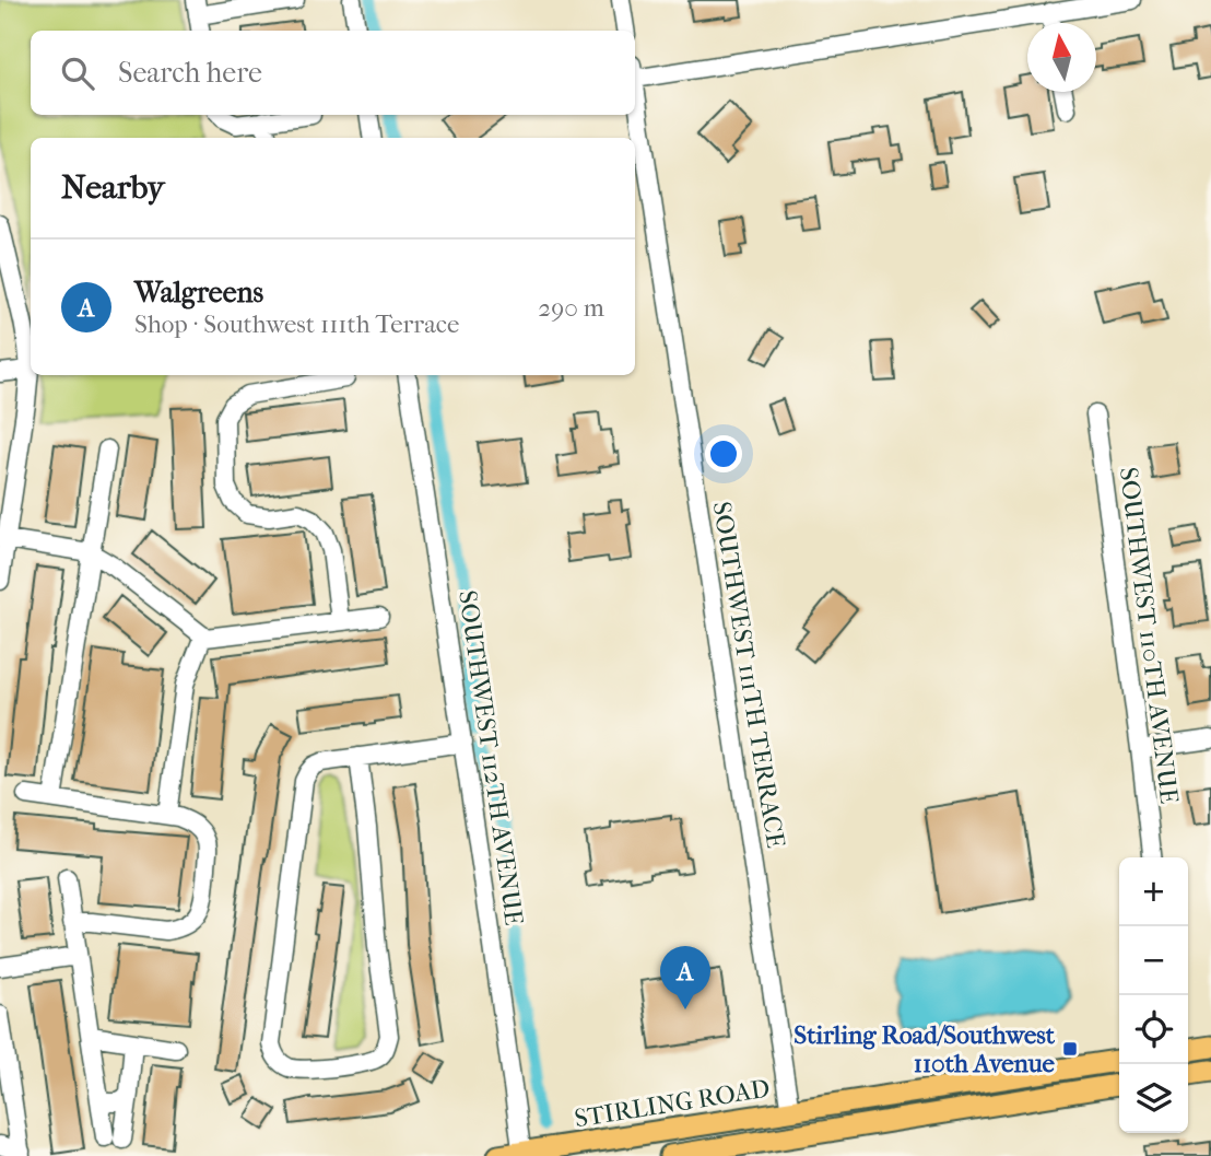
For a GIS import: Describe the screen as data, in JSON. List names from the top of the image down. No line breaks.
{"streets":{"main road":["STIRLING ROAD"],"street":["SOUTHWEST 110TH AVENUE","SOUTHWEST 111TH TERRACE","SOUTHWEST 112TH AVENUE"]},"crossings":[["SOUTHWEST 111TH TERRACE","STIRLING ROAD"],["SOUTHWEST 112TH AVENUE","STIRLING ROAD"]],"places":{"transit":["Stirling Road/Southwest 110th Avenue"]},"north":"top","page":{"search":"Search here","heading":"Nearby","list":[{"mark":"A","name":"Walgreens","note":"Shop · Southwest 111th Terrace","value":"290 m"}],"map_buttons":["+","−"],"pins":"A"}}
